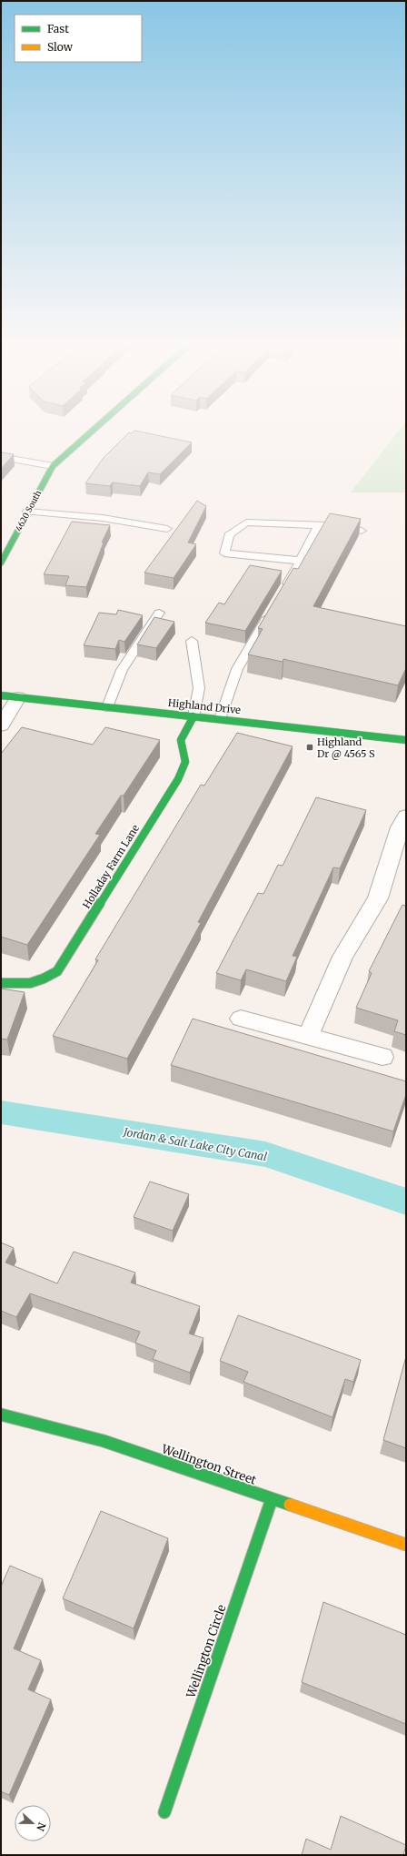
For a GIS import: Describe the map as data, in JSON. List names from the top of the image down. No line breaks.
{"streets":{"street":["4620 South","Highland Drive","Holladay Farm Lane","Wellington Street","Wellington Circle"]},"crossings":[["Highland Drive","Holladay Farm Lane"],["Wellington Street","Wellington Circle"]],"water":["Jordan & Salt Lake City Canal"],"places":{"transit":["Highland Dr @ 4565 S"]},"legend":["Fast","Slow"],"north":"right"}
